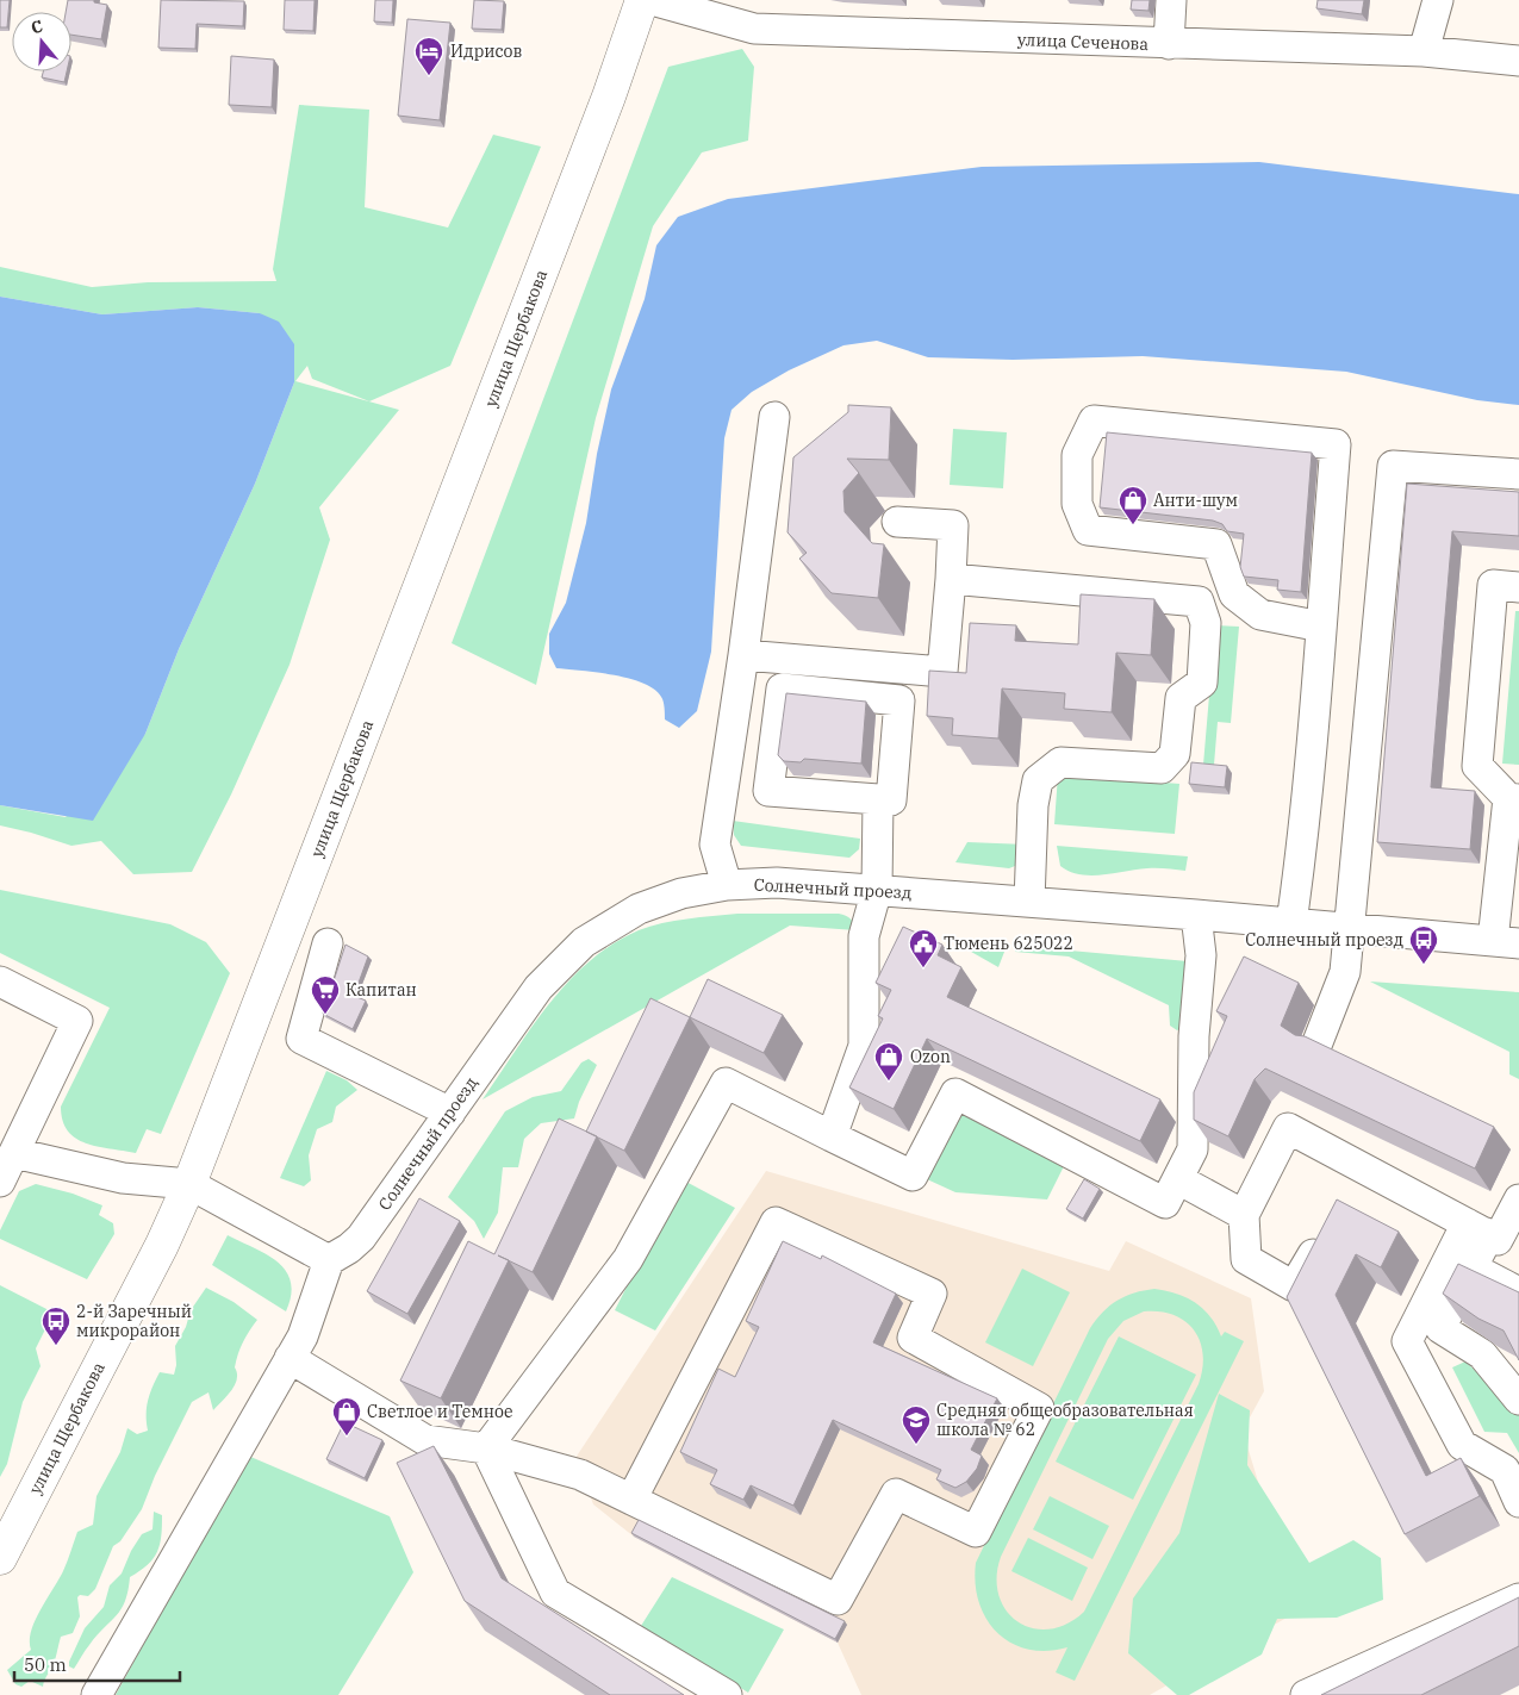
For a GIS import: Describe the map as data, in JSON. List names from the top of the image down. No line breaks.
{"streets":{"main road":["улица Щербакова"],"street":["улица Сеченова","Солнечный проезд"]},"places":{"hotel":["Идрисов"],"shop":["Анти-шум","Ozon","Светлое и Темное"],"bus stop":["Солнечный проезд","2-й Заречный микрорайон"],"public building":["Тюмень 625022"],"supermarket":["Капитан"],"school or university":["Средняя общеобразовательная школа № 62"]},"scale_bar":"50 m","north":"top"}
